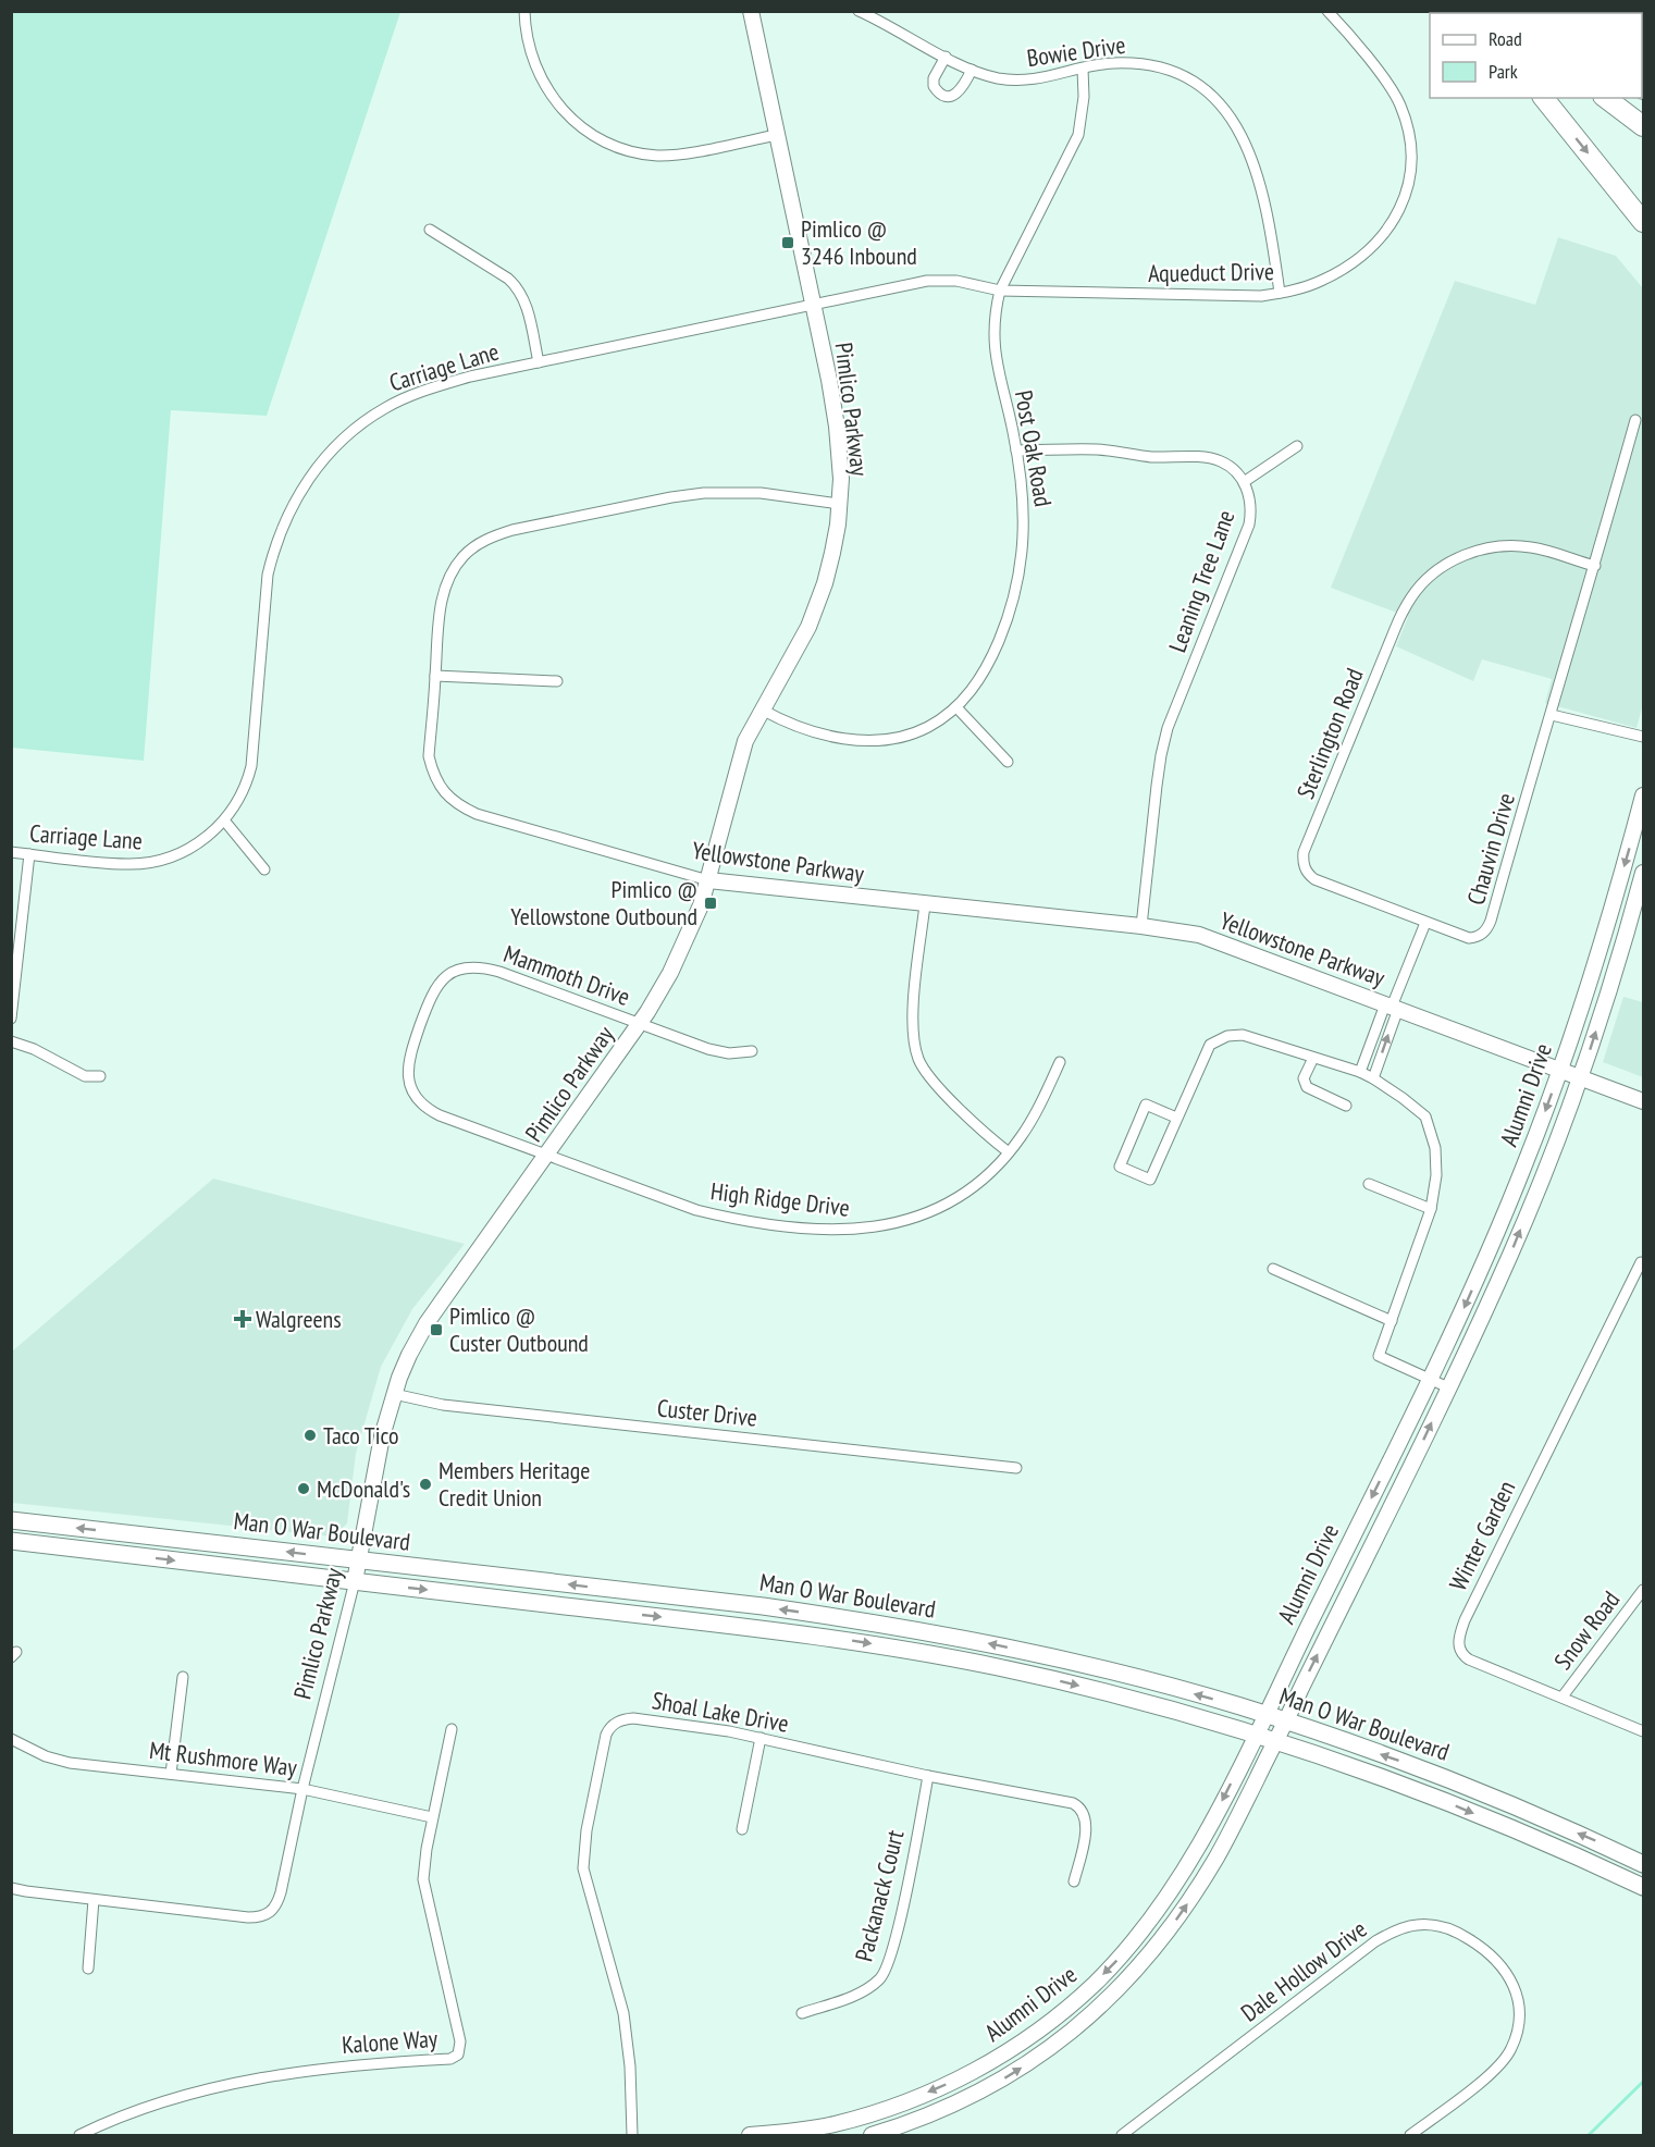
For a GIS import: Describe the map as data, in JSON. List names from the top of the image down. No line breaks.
{"streets":{"main road":["Man O War Boulevard"],"street":["Bowie Drive","Aqueduct Drive","Carriage Lane","Pimlico Parkway","Post Oak Road","Leaning Tree Lane","Sterlington Road","Chauvin Drive","Yellowstone Parkway","Mammoth Drive","Alumni Drive","High Ridge Drive","Custer Drive","Winter Garden","Snow Road","Shoal Lake Drive","Mt Rushmore Way","Packanack Court","Dale Hollow Drive","Kalone Way"]},"crossings":[["Bowie Drive","Aqueduct Drive"],["Bowie Drive","Post Oak Road"],["Aqueduct Drive","Carriage Lane"],["Aqueduct Drive","Post Oak Road"],["Carriage Lane","Pimlico Parkway"],["Carriage Lane","Post Oak Road"],["Pimlico Parkway","Post Oak Road"],["Pimlico Parkway","Yellowstone Parkway"],["Pimlico Parkway","Mammoth Drive"],["Pimlico Parkway","High Ridge Drive"],["Pimlico Parkway","Custer Drive"],["Pimlico Parkway","Man O War Boulevard"],["Pimlico Parkway","Mt Rushmore Way"],["Post Oak Road","Leaning Tree Lane"],["Leaning Tree Lane","Yellowstone Parkway"],["Sterlington Road","Chauvin Drive"],["Yellowstone Parkway","Alumni Drive"],["Mammoth Drive","High Ridge Drive"],["Alumni Drive","Man O War Boulevard"],["Winter Garden","Snow Road"],["Shoal Lake Drive","Packanack Court"],["Mt Rushmore Way","Kalone Way"]],"places":{"transit":["Pimlico @ 3246 Inbound","Pimlico @ Yellowstone Outbound","Pimlico @ Custer Outbound"],"health":["Walgreens"],"other":["Taco Tico","Members Heritage Credit Union","McDonald's"]},"legend":["Road","Park"]}
